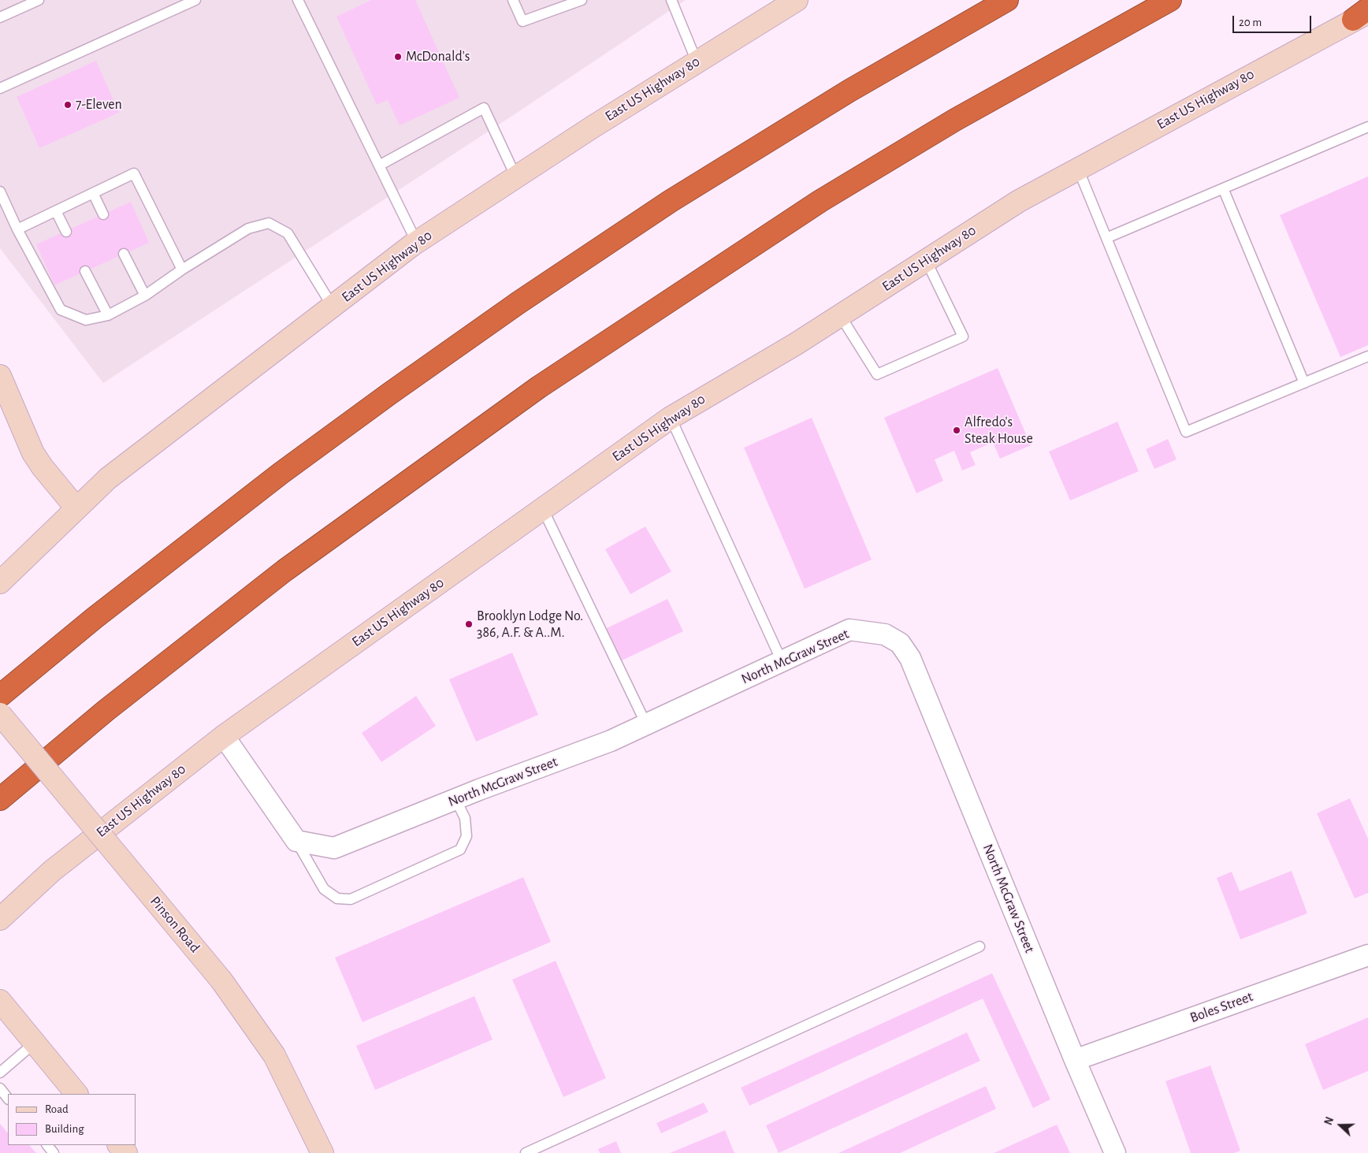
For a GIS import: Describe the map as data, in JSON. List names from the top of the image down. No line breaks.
{"streets":{"main road":["East US Highway 80","Pinson Road"],"street":["North McGraw Street","Boles Street"]},"crossings":[["North McGraw Street","Boles Street"]],"places":["McDonald's","7-Eleven","Alfredo's Steak House","Brooklyn Lodge No. 386, A.F. & A..M."],"legend":["Road","Building"],"scale_bar":"20 m","north":"left"}
